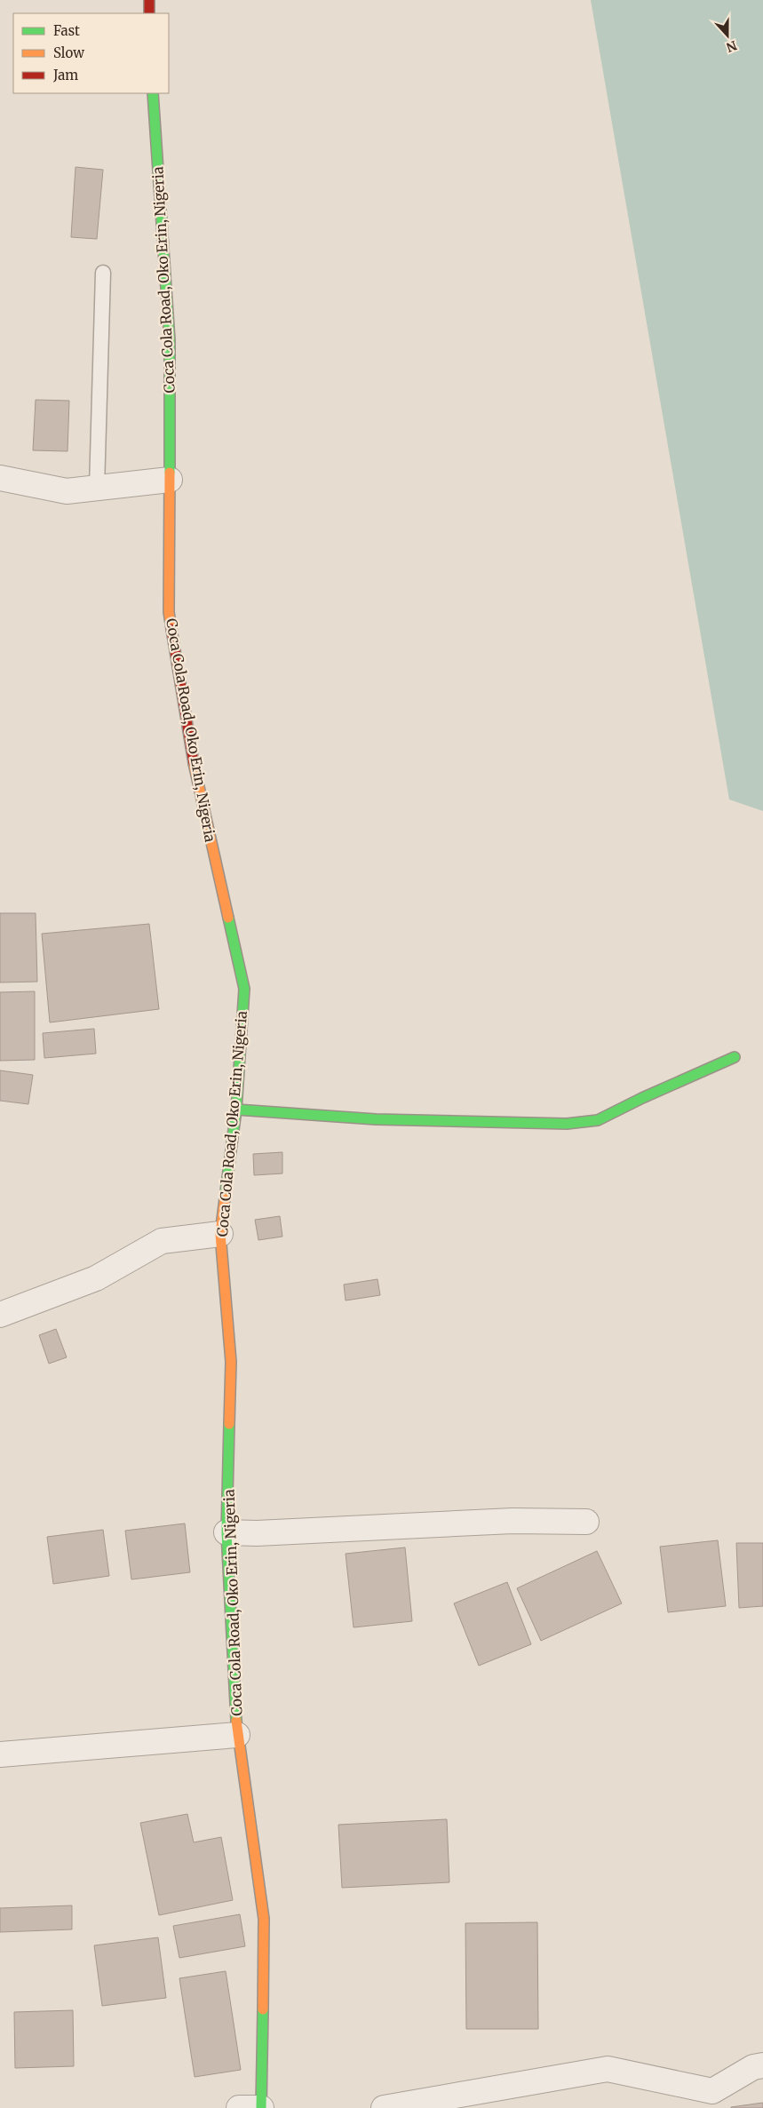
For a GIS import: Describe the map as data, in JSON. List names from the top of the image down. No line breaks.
{"streets":{"street":["Coca Cola Road, Oko Erin, Nigeria"]},"legend":["Fast","Slow","Jam"],"north":"bottom"}
